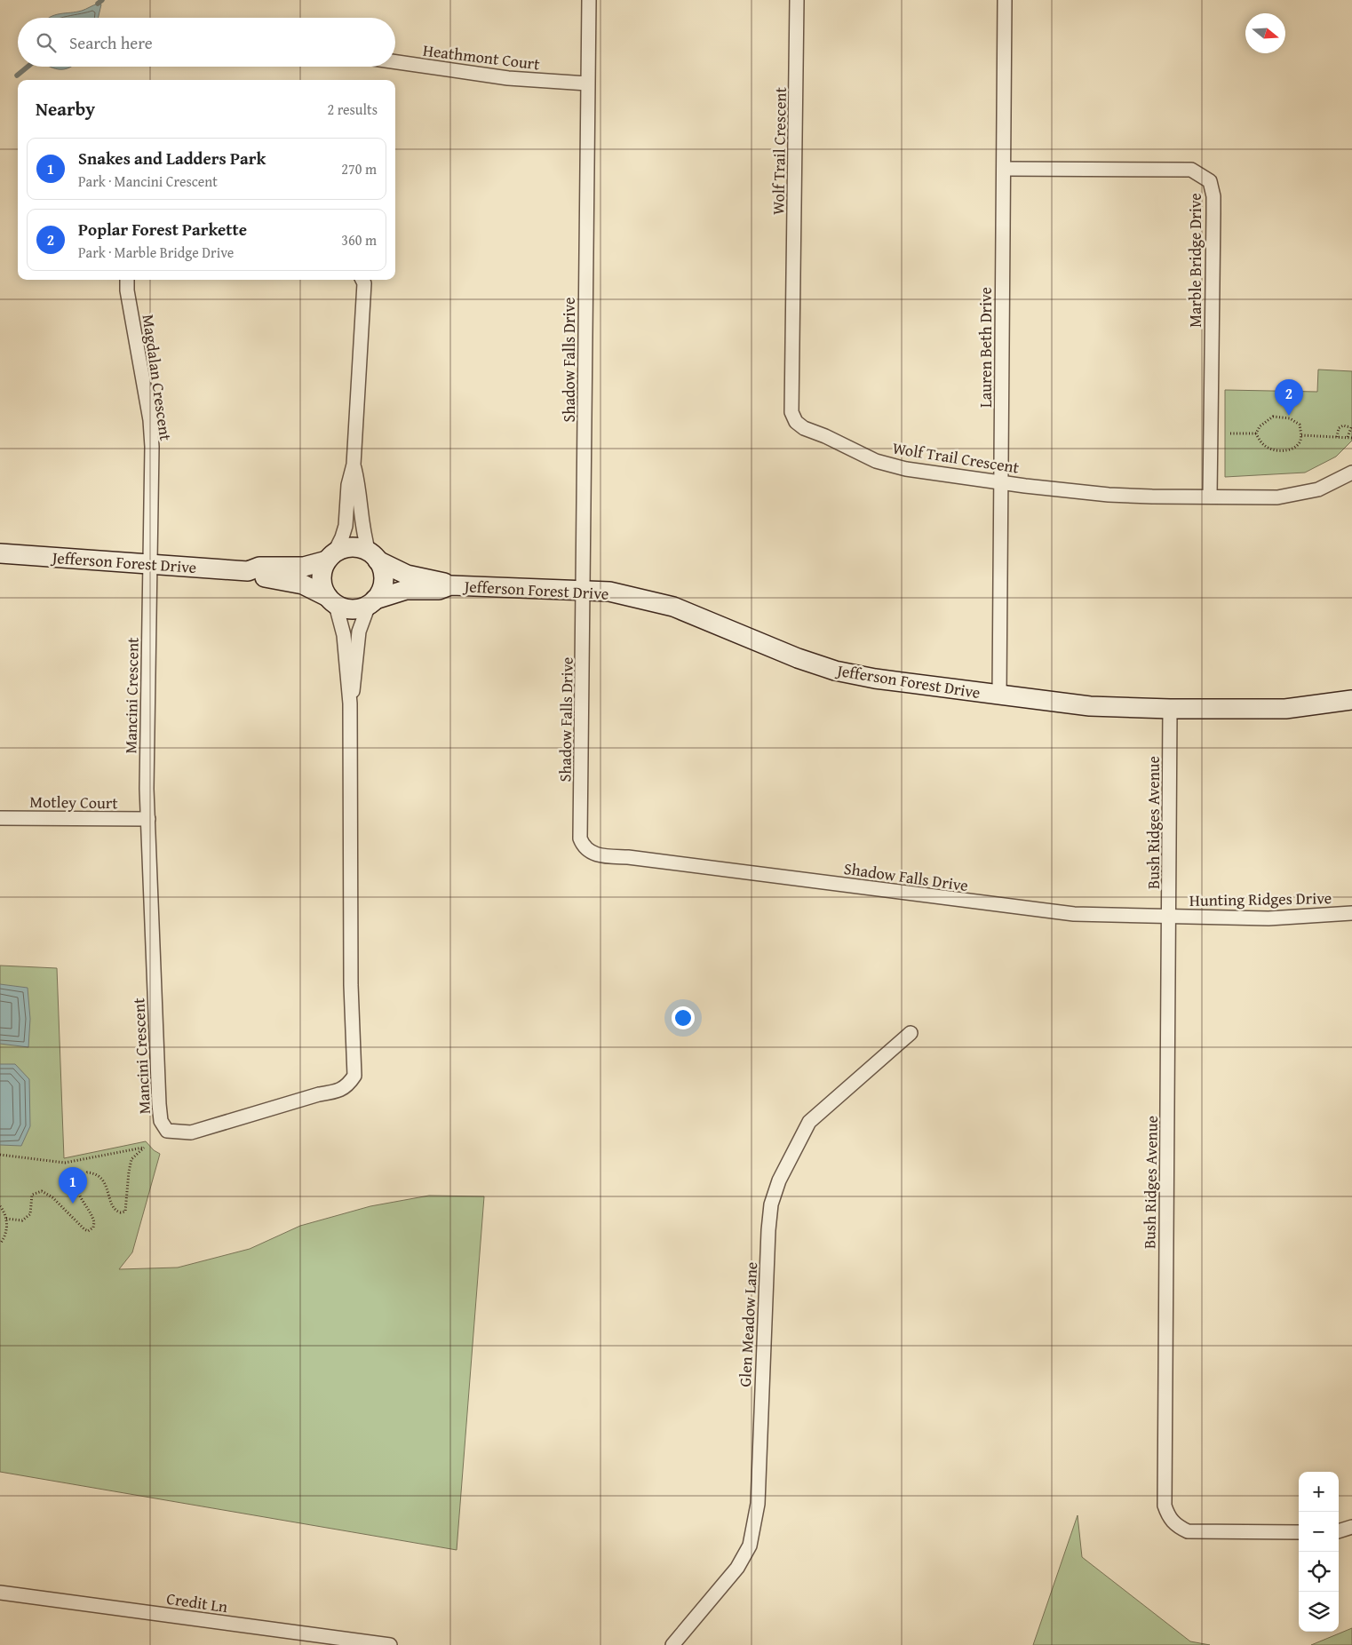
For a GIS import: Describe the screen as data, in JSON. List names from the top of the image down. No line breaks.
{"streets":{"street":["Heathmont Court","Wolf Trail Crescent","Marble Bridge Drive","Lauren Beth Drive","Shadow Falls Drive","Magdalan Crescent","Jefferson Forest Drive","Mancini Crescent","Motley Court","Bush Ridges Avenue","Hunting Ridges Drive","Glen Meadow Lane","Credit Ln"]},"crossings":[["Heathmont Court","Shadow Falls Drive"],["Wolf Trail Crescent","Marble Bridge Drive"],["Wolf Trail Crescent","Lauren Beth Drive"],["Marble Bridge Drive","Lauren Beth Drive"],["Lauren Beth Drive","Jefferson Forest Drive"],["Shadow Falls Drive","Jefferson Forest Drive"],["Shadow Falls Drive","Bush Ridges Avenue"],["Shadow Falls Drive","Hunting Ridges Drive"],["Magdalan Crescent","Jefferson Forest Drive"],["Magdalan Crescent","Mancini Crescent"],["Jefferson Forest Drive","Mancini Crescent"],["Jefferson Forest Drive","Bush Ridges Avenue"],["Mancini Crescent","Motley Court"],["Bush Ridges Avenue","Hunting Ridges Drive"]],"north":"right","page":{"search":"Search here","heading":["Nearby","2 results"],"list":[{"mark":"1","name":"Snakes and Ladders Park","note":"Park · Mancini Crescent","value":"270 m"},{"mark":"2","name":"Poplar Forest Parkette","note":"Park · Marble Bridge Drive","value":"360 m"}],"pins":["2","1"],"map_buttons":["+","−"]}}
